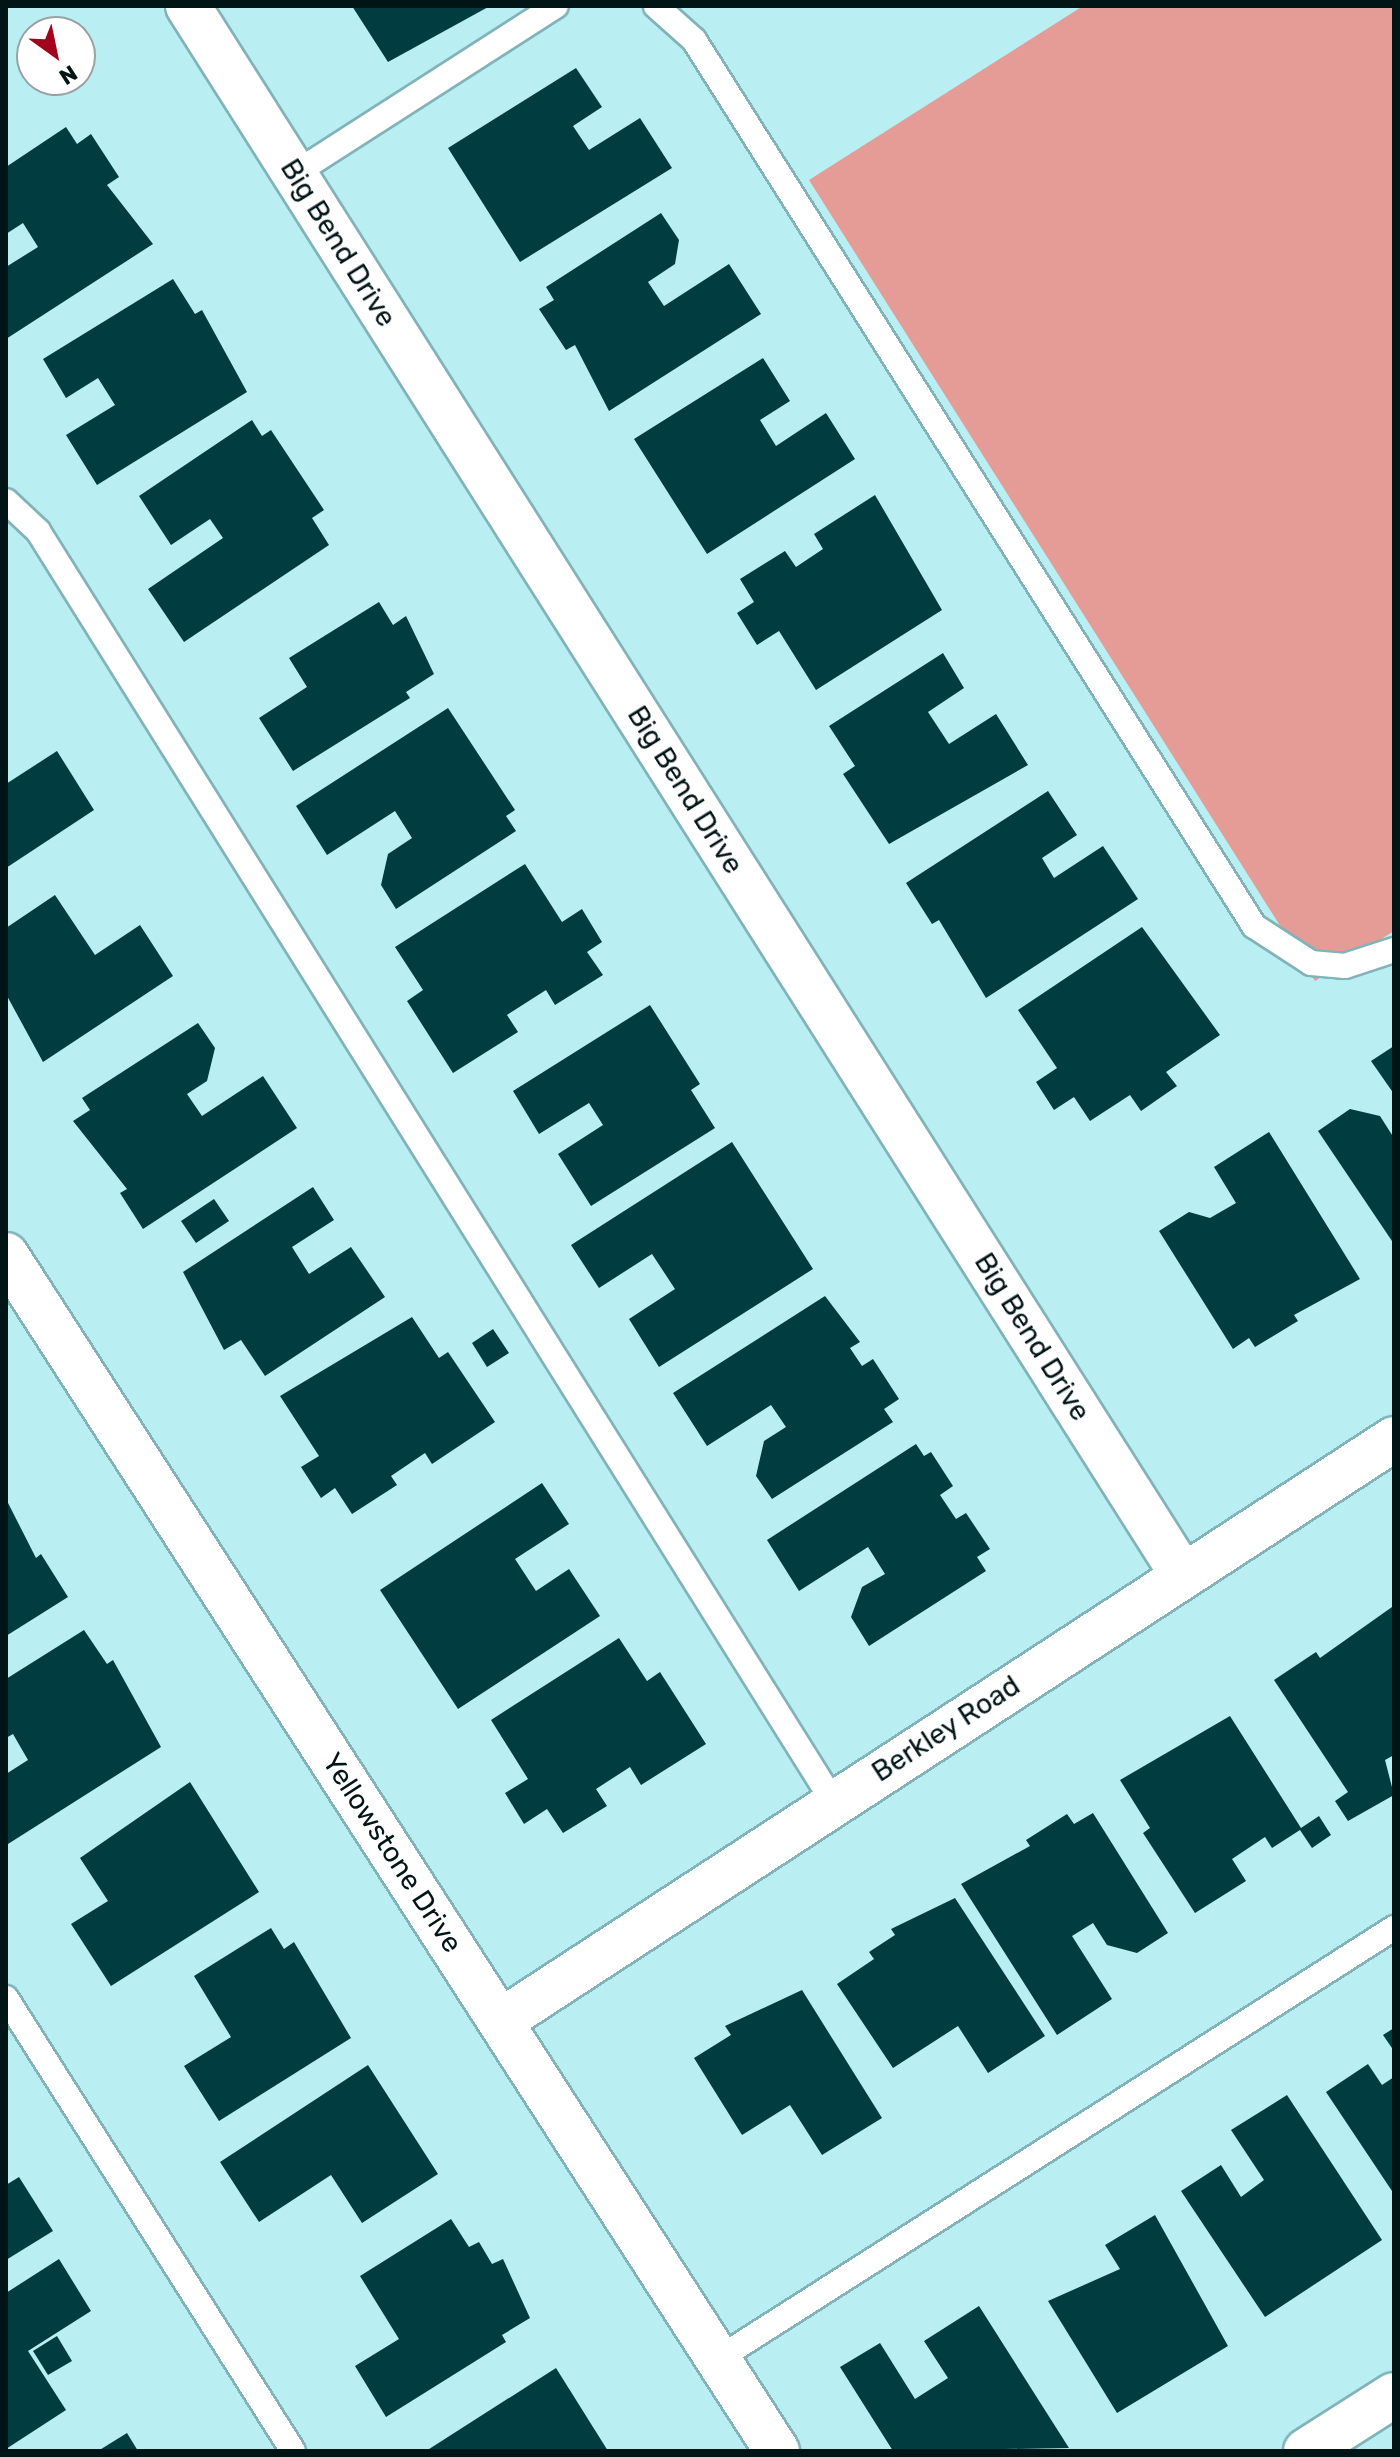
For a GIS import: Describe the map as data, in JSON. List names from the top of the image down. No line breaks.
{"streets":{"street":["Big Bend Drive","Berkley Road","Yellowstone Drive"]},"crossings":[["Big Bend Drive","Berkley Road"],["Berkley Road","Yellowstone Drive"]],"north":"bottom right"}
